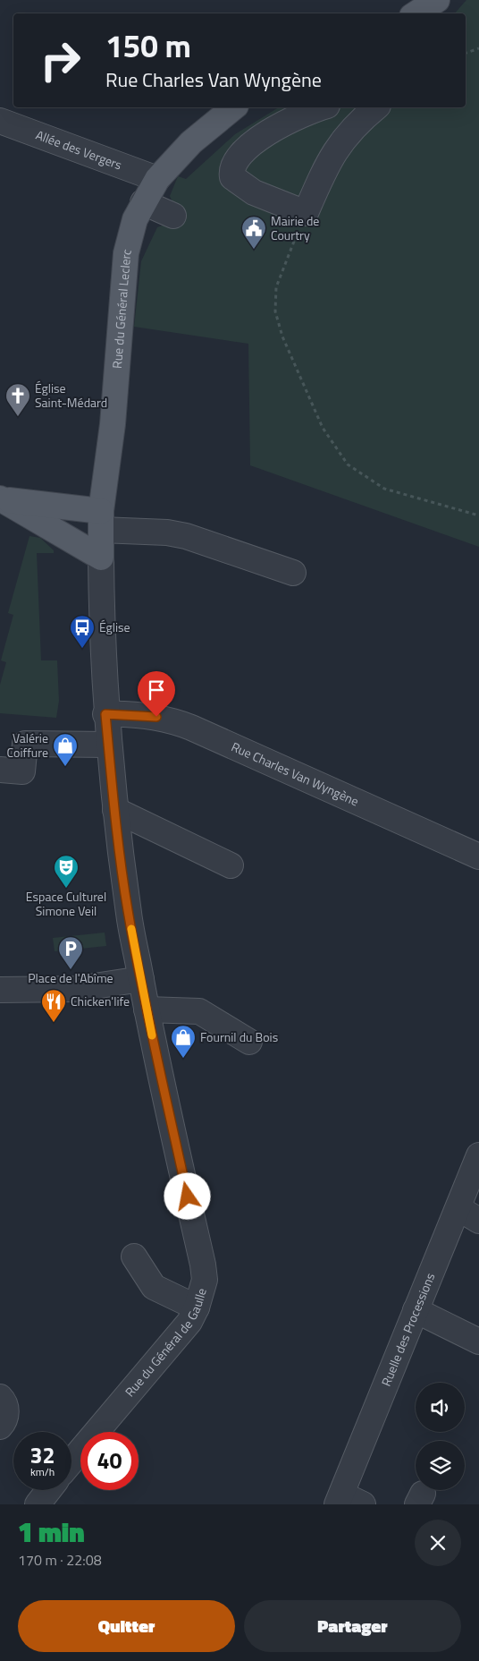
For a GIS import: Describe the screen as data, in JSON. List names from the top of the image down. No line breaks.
{"streets":{"main road":["Rue du Général Leclerc"],"street":["Allée des Vergers","Rue Charles Van Wyngène","Ruelle des Processions","Rue du Général de Gaulle"]},"crossings":[["Allée des Vergers","Rue du Général Leclerc"],["Rue du Général Leclerc","Rue Charles Van Wyngène"],["Rue du Général Leclerc","Rue du Général de Gaulle"],["Rue Charles Van Wyngène","Rue du Général de Gaulle"]],"places":{"public building":["Mairie de Courtry"],"church":["Église Saint-Médard"],"bus stop":["Église"],"shop":["Valérie Coiffure","Fournil du Bois"],"theatre":["Espace Culturel Simone Veil"],"parking":["Place de l'Abîme"],"restaurant":["Chicken'life"]},"page":{"turn":["150 m","Rue Charles Van Wyngène"],"speed":"32 km/h","limit":"40","heading":["1 min","170 m · 22:08"],"buttons":["Quitter","Partager"]}}
